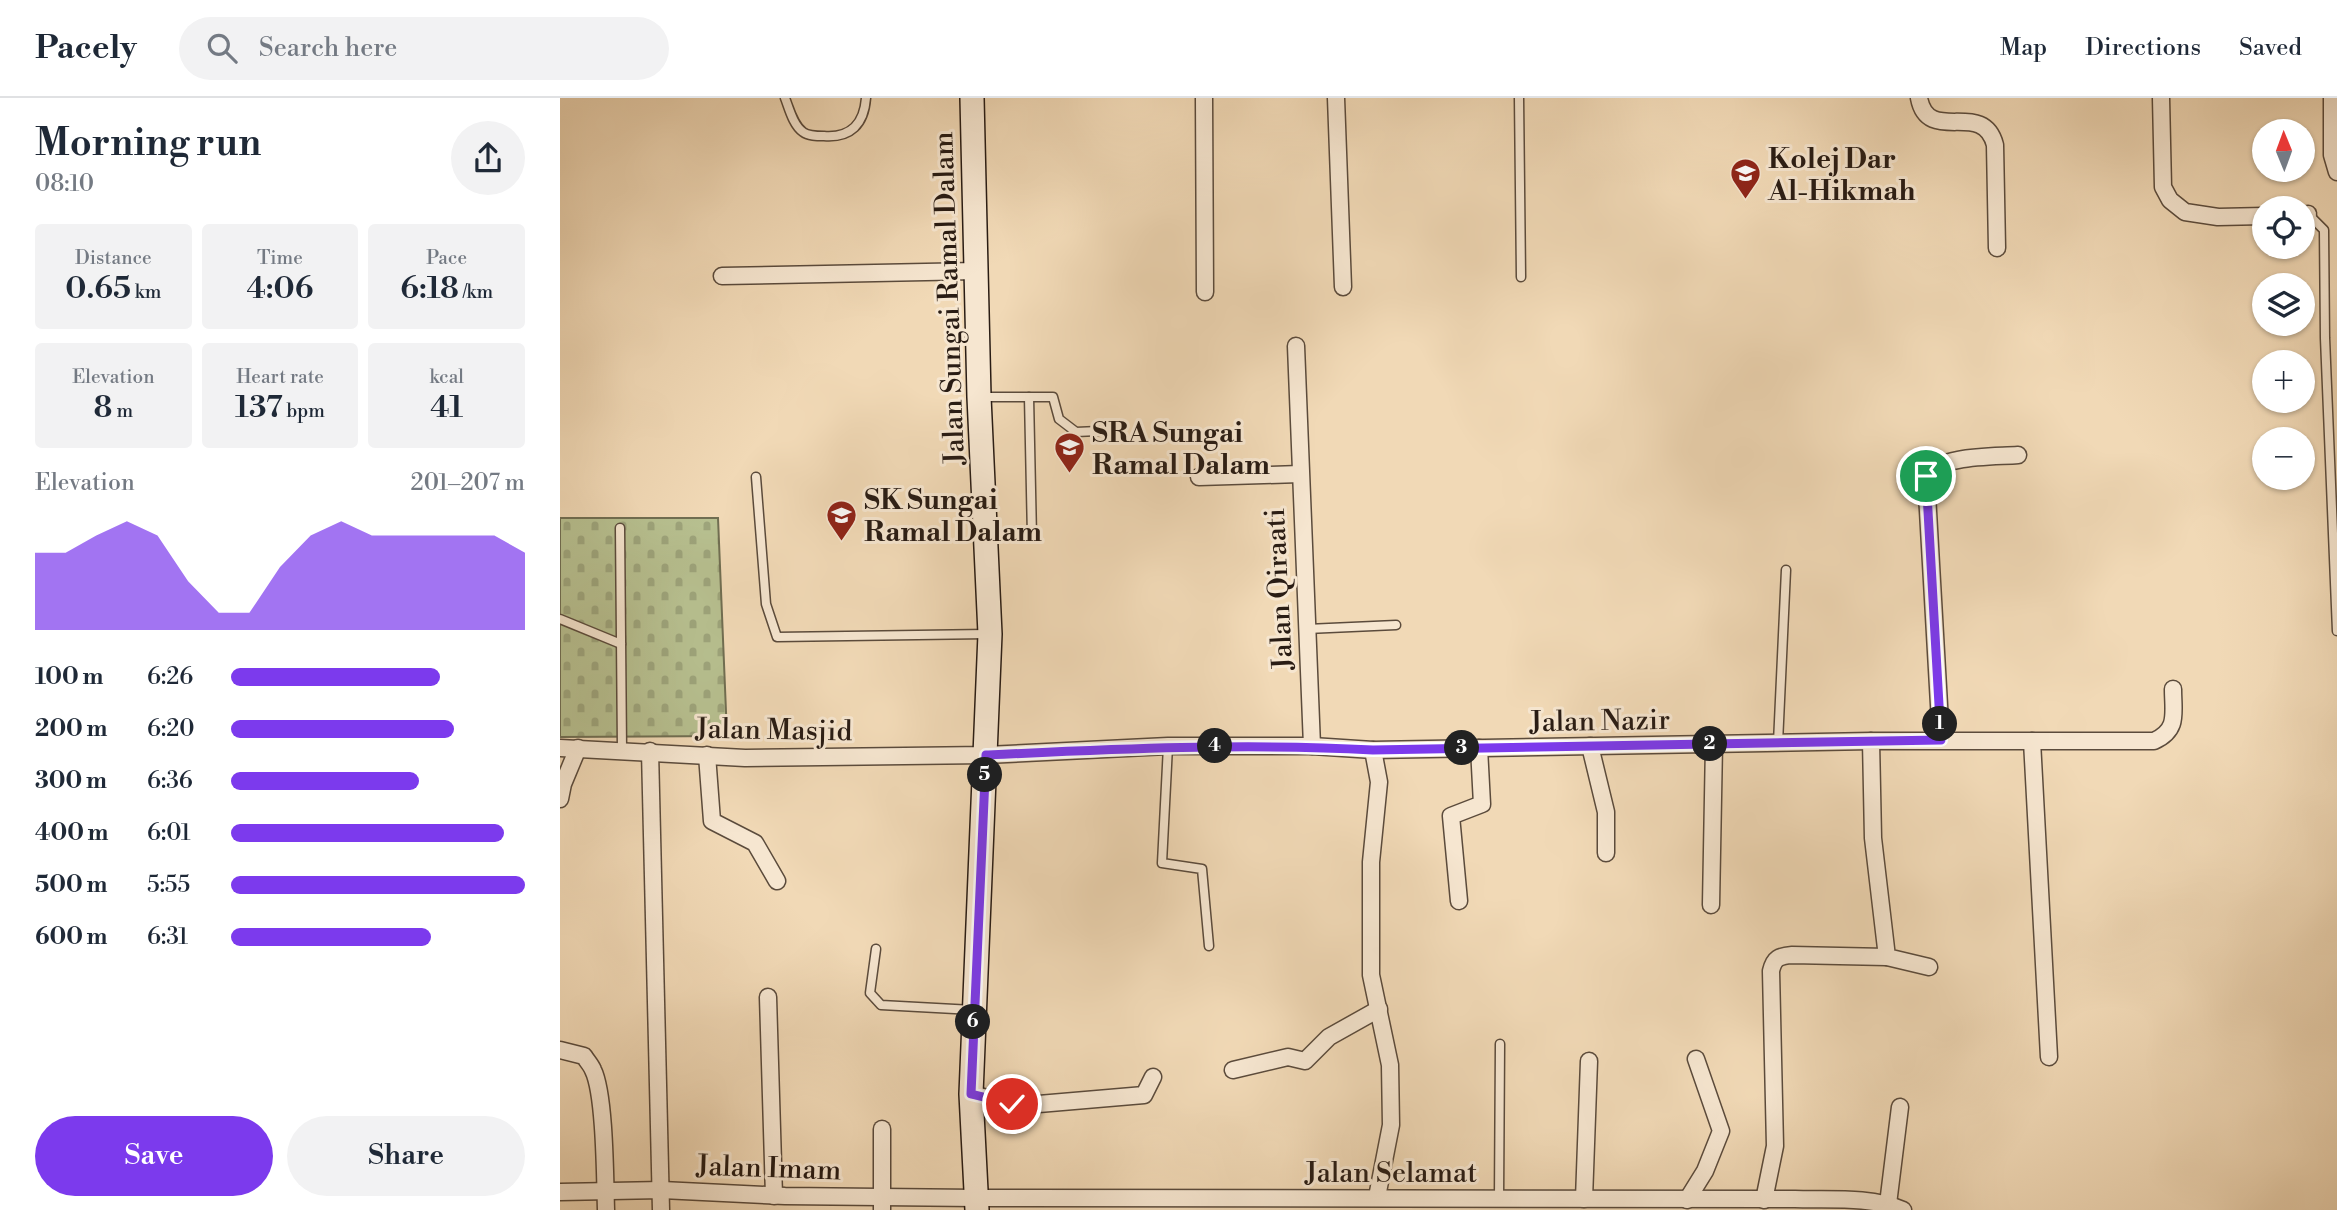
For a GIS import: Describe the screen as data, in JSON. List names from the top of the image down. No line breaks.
{"streets":{"street":["Jalan Sungai Ramal Dalam","Jalan Qiraati","Jalan Nazir","Jalan Masjid","Jalan Imam","Jalan Selamat"]},"crossings":[["Jalan Sungai Ramal Dalam","Jalan Nazir"],["Jalan Sungai Ramal Dalam","Jalan Masjid"],["Jalan Sungai Ramal Dalam","Jalan Imam"],["Jalan Sungai Ramal Dalam","Jalan Selamat"],["Jalan Qiraati","Jalan Nazir"],["Jalan Nazir","Jalan Masjid"],["Jalan Imam","Jalan Selamat"]],"places":{"school or university":["Kolej Dar Al-Hikmah","SRA Sungai Ramal Dalam","SK Sungai Ramal Dalam"]},"north":"top","page":{"header":"Pacely","search":"Search here","nav":["Map","Directions","Saved"],"heading":["Morning run","08:10"],"map_buttons":["+","−"],"stats":[["Distance","0.65 km"],["Time","4:06"],["Pace","6:18 /km"],["Elevation","8 m"],["Heart rate","137 bpm"],["kcal","41"]],"chart":["Elevation","201–207 m"],"list":[{"name":"100 m","note":"6:26"},{"name":"200 m","note":"6:20"},{"name":"300 m","note":"6:36"},{"name":"400 m","note":"6:01"},{"name":"500 m","note":"5:55"},{"name":"600 m","note":"6:31"}],"pins":["1","2","4","3","5","6"],"buttons":["Save","Share"]}}
